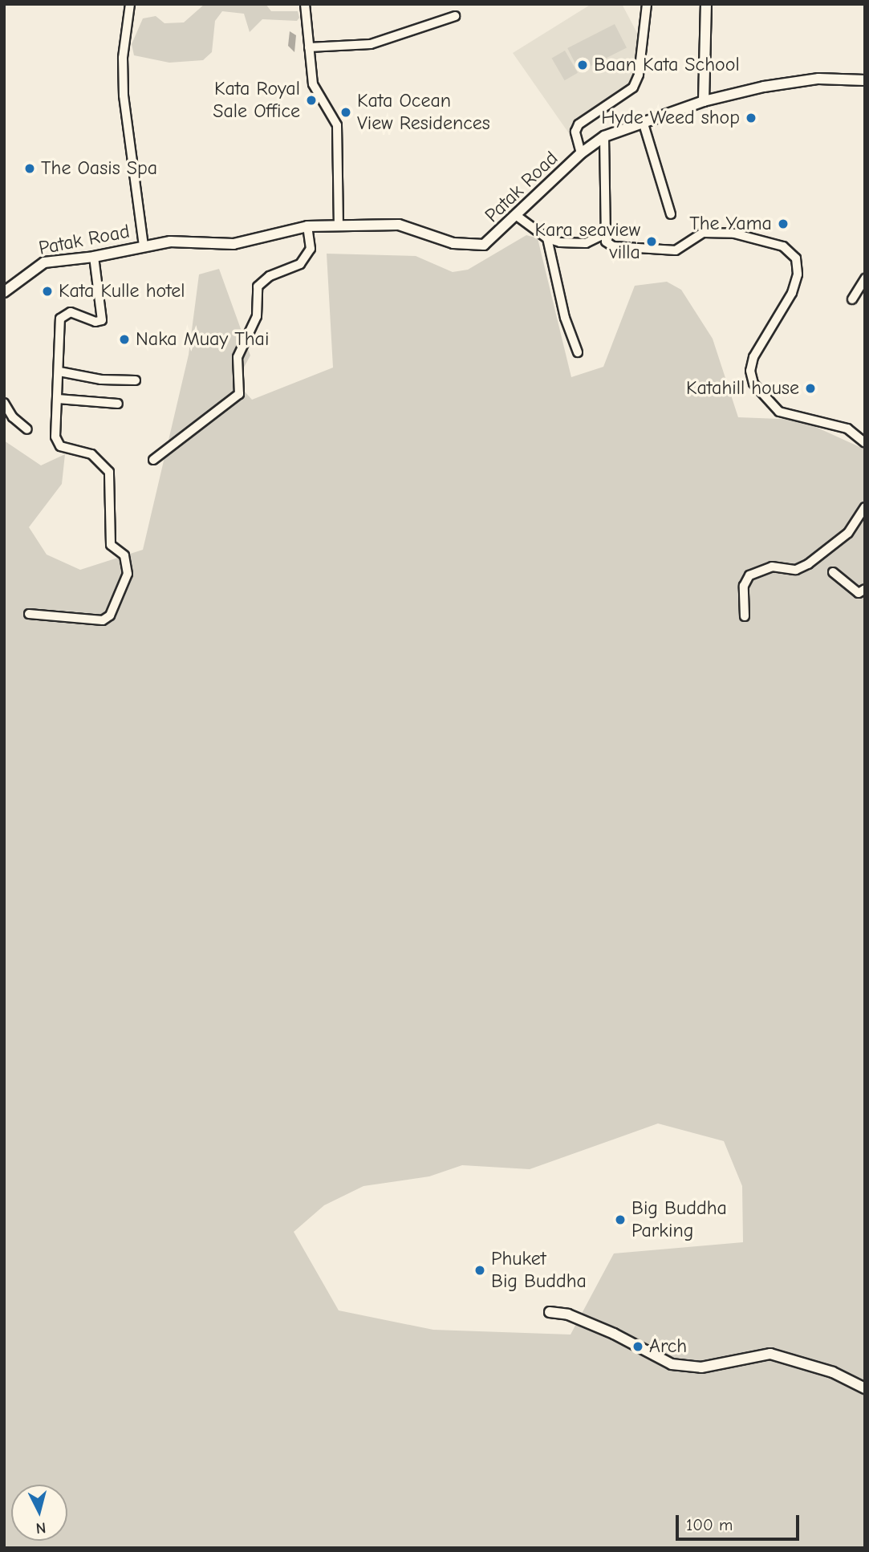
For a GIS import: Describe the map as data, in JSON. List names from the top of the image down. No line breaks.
{"streets":{"main road":["Patak Road"]},"places":["Baan Kata School","Kata Royal Sale Office","Kata Ocean View Residences","Hyde Weed shop","The Oasis Spa","The Yama","Kara seaview villa","Kata Kulle hotel","Naka Muay Thai","Katahill house","Big Buddha Parking","Phuket Big Buddha","Arch"],"scale_bar":"100 m","north":"bottom"}
